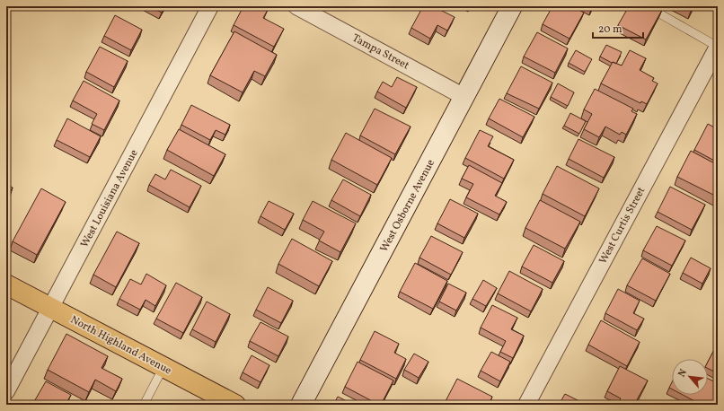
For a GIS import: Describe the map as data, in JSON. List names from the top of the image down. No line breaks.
{"streets":{"main road":["North Highland Avenue"],"street":["Tampa Street","West Louisiana Avenue","West Osborne Avenue","West Curtis Street"]},"crossings":[["Tampa Street","West Osborne Avenue"],["West Louisiana Avenue","North Highland Avenue"]],"scale_bar":"20 m","north":"top left"}
